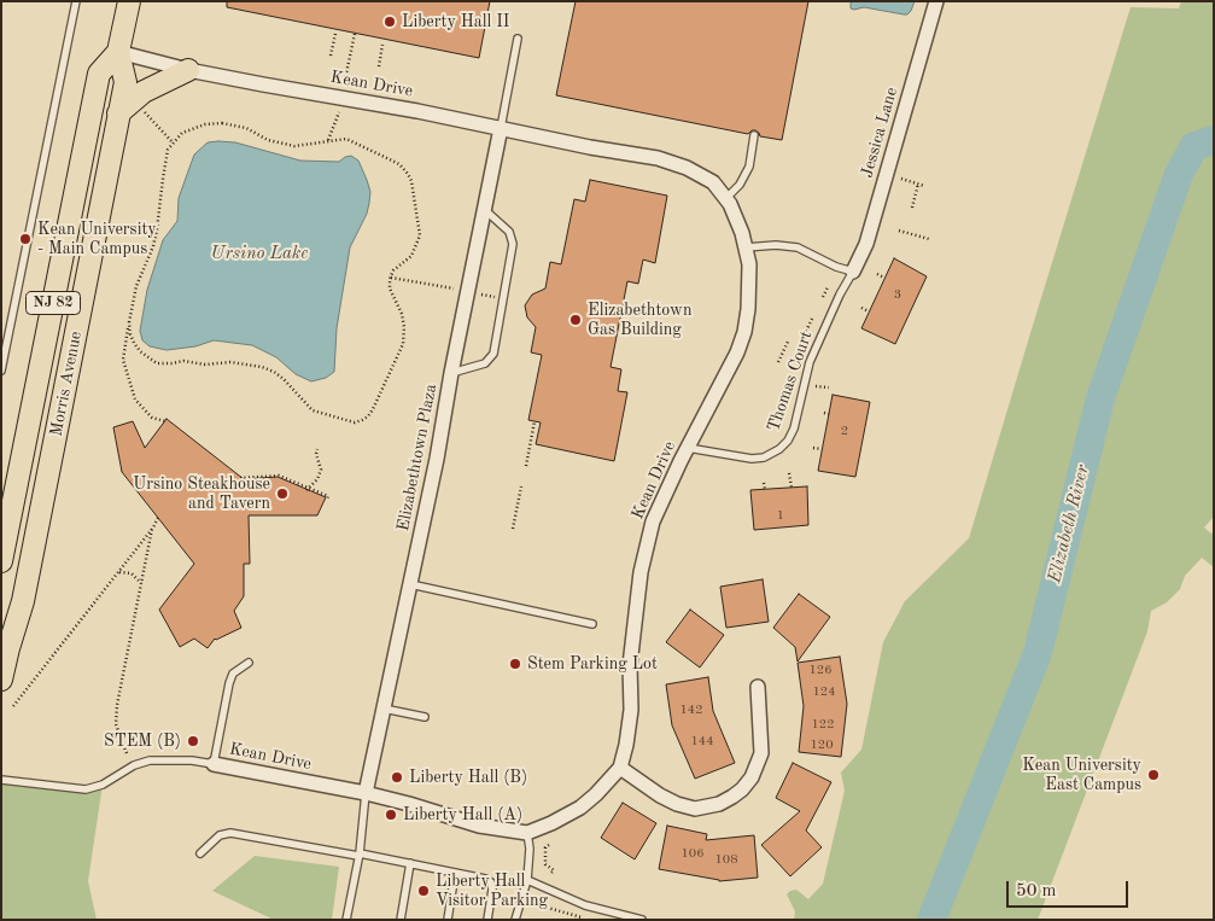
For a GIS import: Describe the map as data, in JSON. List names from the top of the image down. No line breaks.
{"streets":{"main road":["NJ 82","Morris Avenue"],"street":["Kean Drive","Jessica Lane","Elizabethtown Plaza"],"lane":["Thomas Court"]},"crossings":[["Kean Drive","Thomas Court"],["Kean Drive","Morris Avenue"],["Kean Drive","Elizabethtown Plaza"],["Jessica Lane","Thomas Court"]],"water":["Ursino Lake","Elizabeth River"],"places":["Liberty Hall II","Kean University - Main Campus","Elizabethtown Gas Building","Ursino Steakhouse and Tavern","Stem Parking Lot","STEM (B)","Kean University East Campus","Liberty Hall (B)","Liberty Hall (A)","Liberty Hall Visitor Parking"],"house_numbers":["3","2","1","126","124","142","122","144","120","106","108"],"scale_bar":"50 m"}
